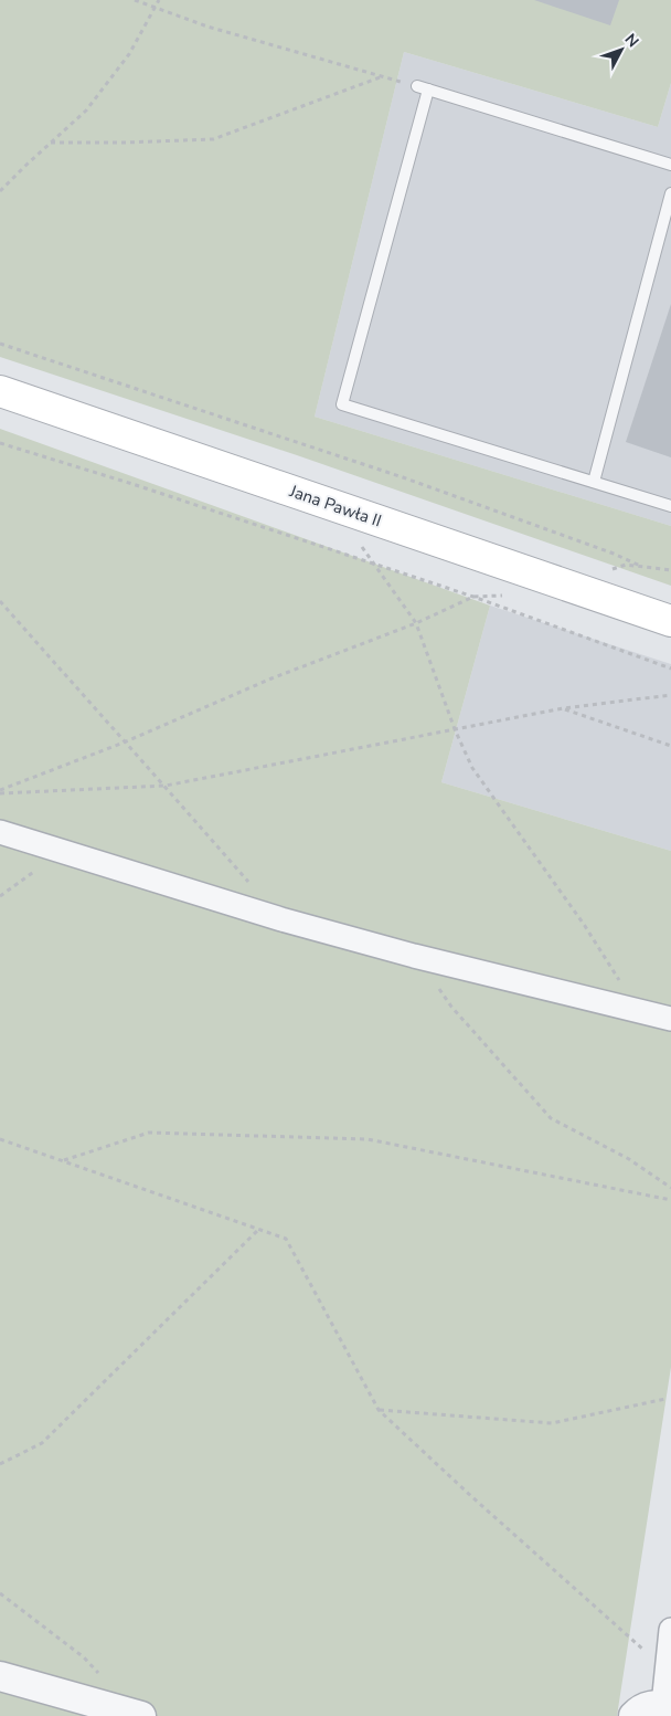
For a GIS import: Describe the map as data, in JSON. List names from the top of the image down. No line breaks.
{"streets":{"main road":["Jana Pawła II"]},"north":"top right"}
